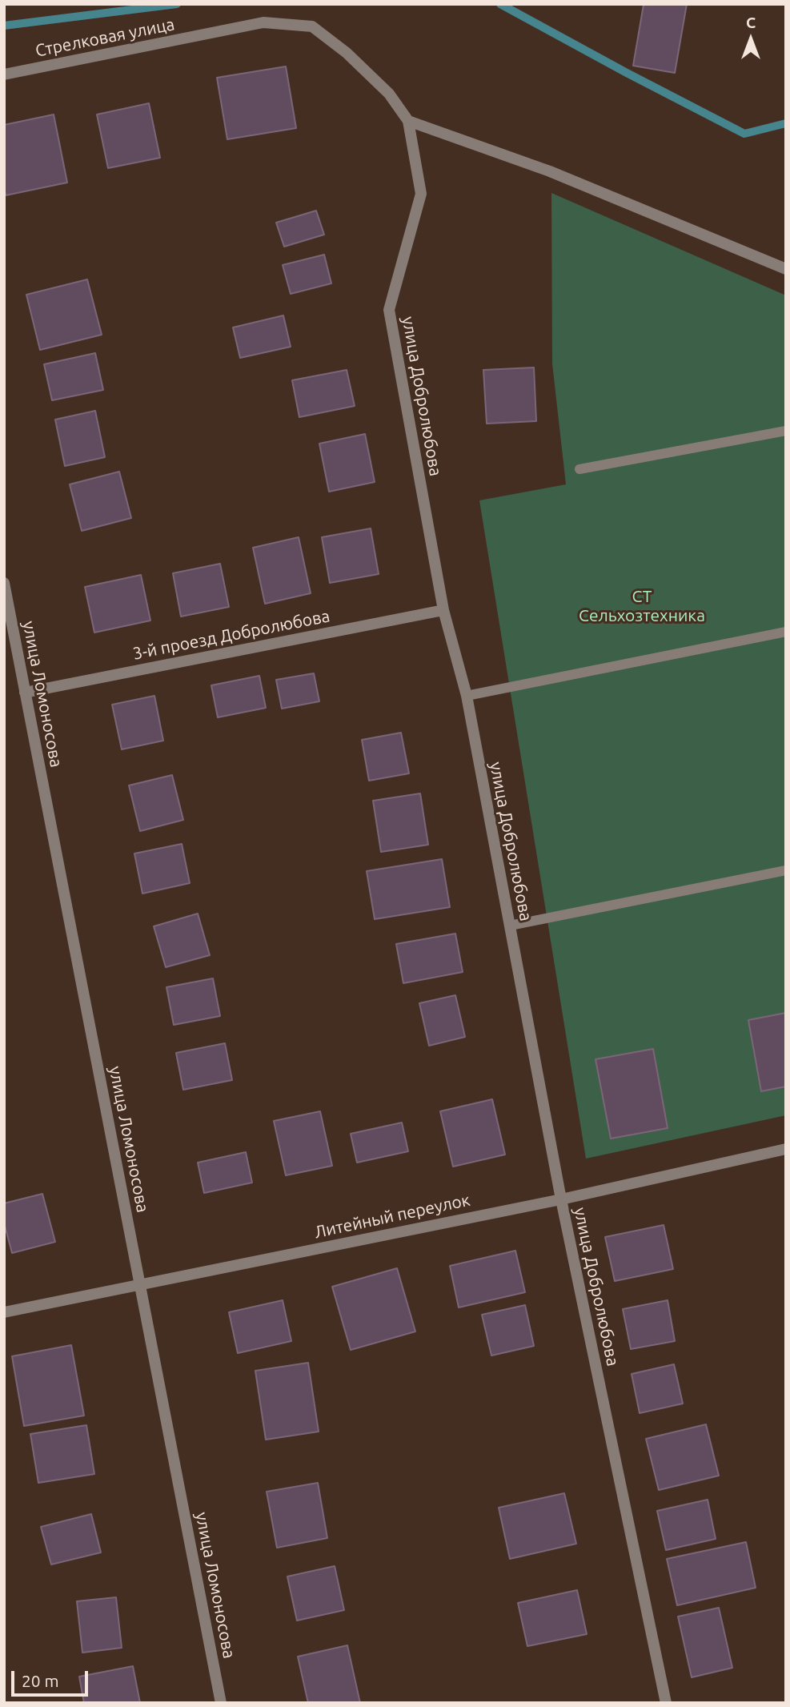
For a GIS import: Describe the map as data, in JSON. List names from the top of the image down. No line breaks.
{"streets":{"street":["Стрелковая улица","улица Добролюбова","3-й проезд Добролюбова","улица Ломоносова","Литейный переулок"]},"crossings":[["Стрелковая улица","улица Добролюбова"],["улица Добролюбова","3-й проезд Добролюбова"],["улица Добролюбова","Литейный переулок"],["3-й проезд Добролюбова","улица Ломоносова"],["улица Ломоносова","Литейный переулок"]],"parks":["СТ Сельхозтехника"],"scale_bar":"20 m","north":"top"}
